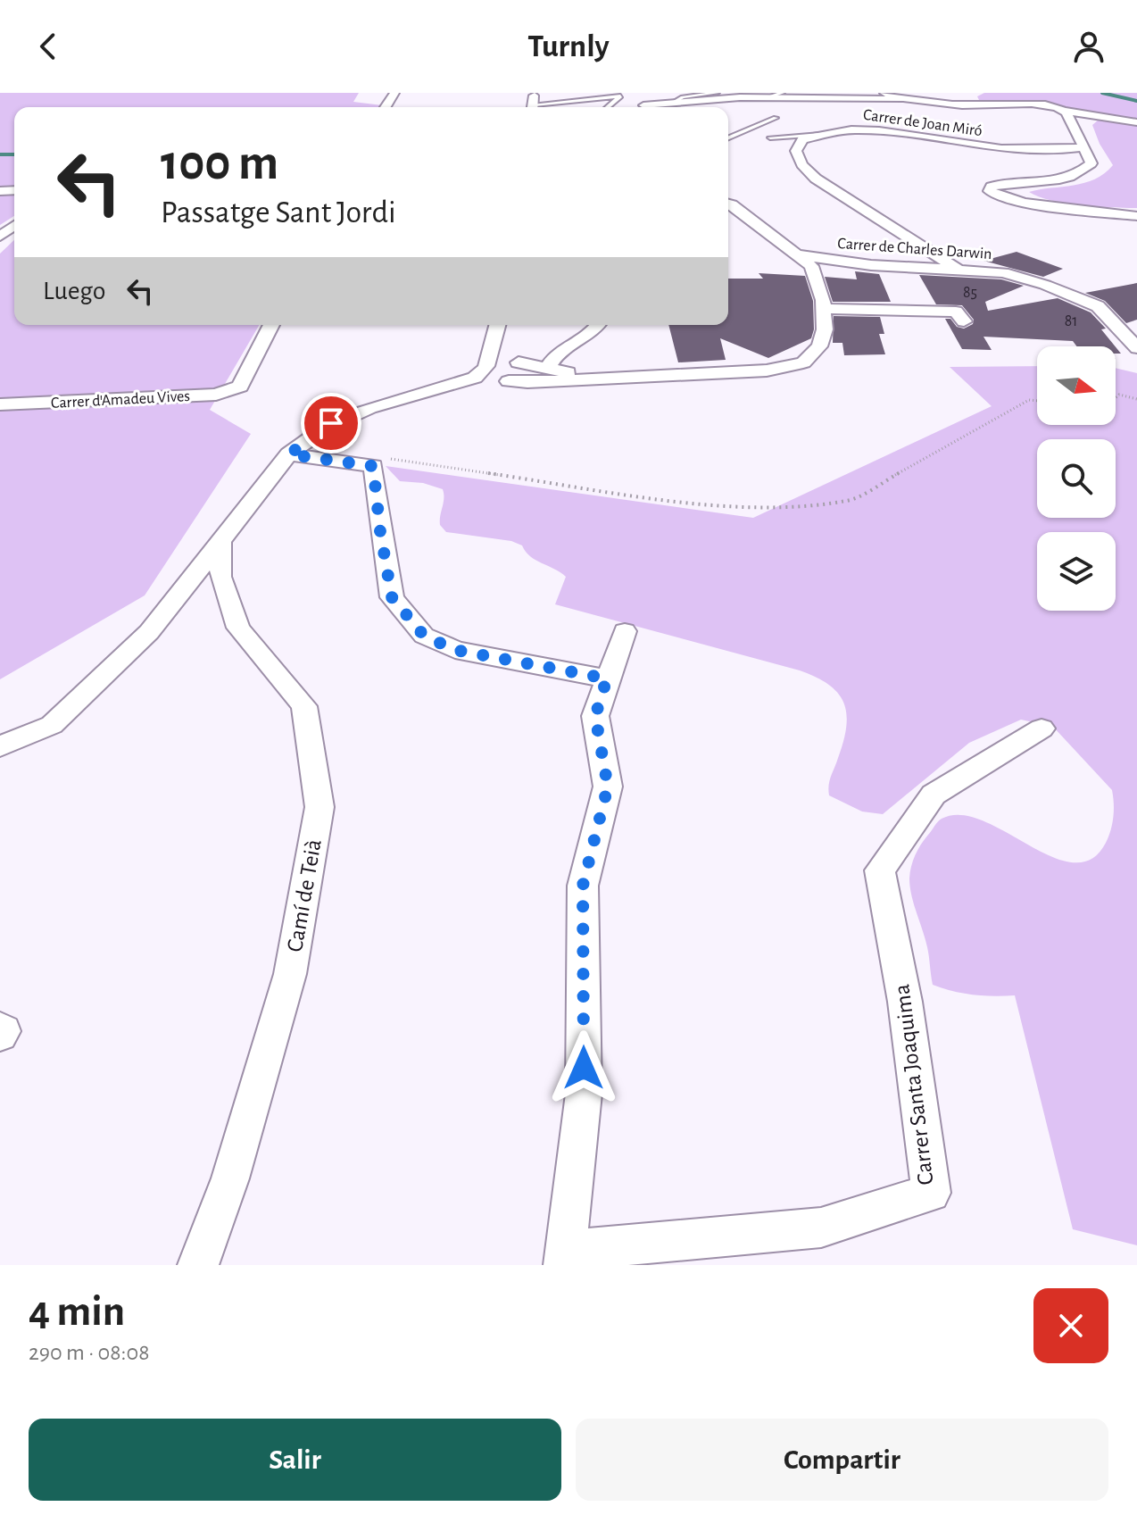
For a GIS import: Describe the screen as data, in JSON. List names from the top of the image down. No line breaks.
{"streets":{"street":["Carrer de Joan Miró","Carrer de Charles Darwin","Carrer d'Amadeu Vives","Camí de Teià","Carrer Santa Joaquima"]},"house_numbers":["85","81"],"north":"right","page":{"header":"Turnly","turn":["100 m","Passatge Sant Jordi"],"then":"Luego","heading":["4 min","290 m · 08:08"],"buttons":["Salir","Compartir"]}}
